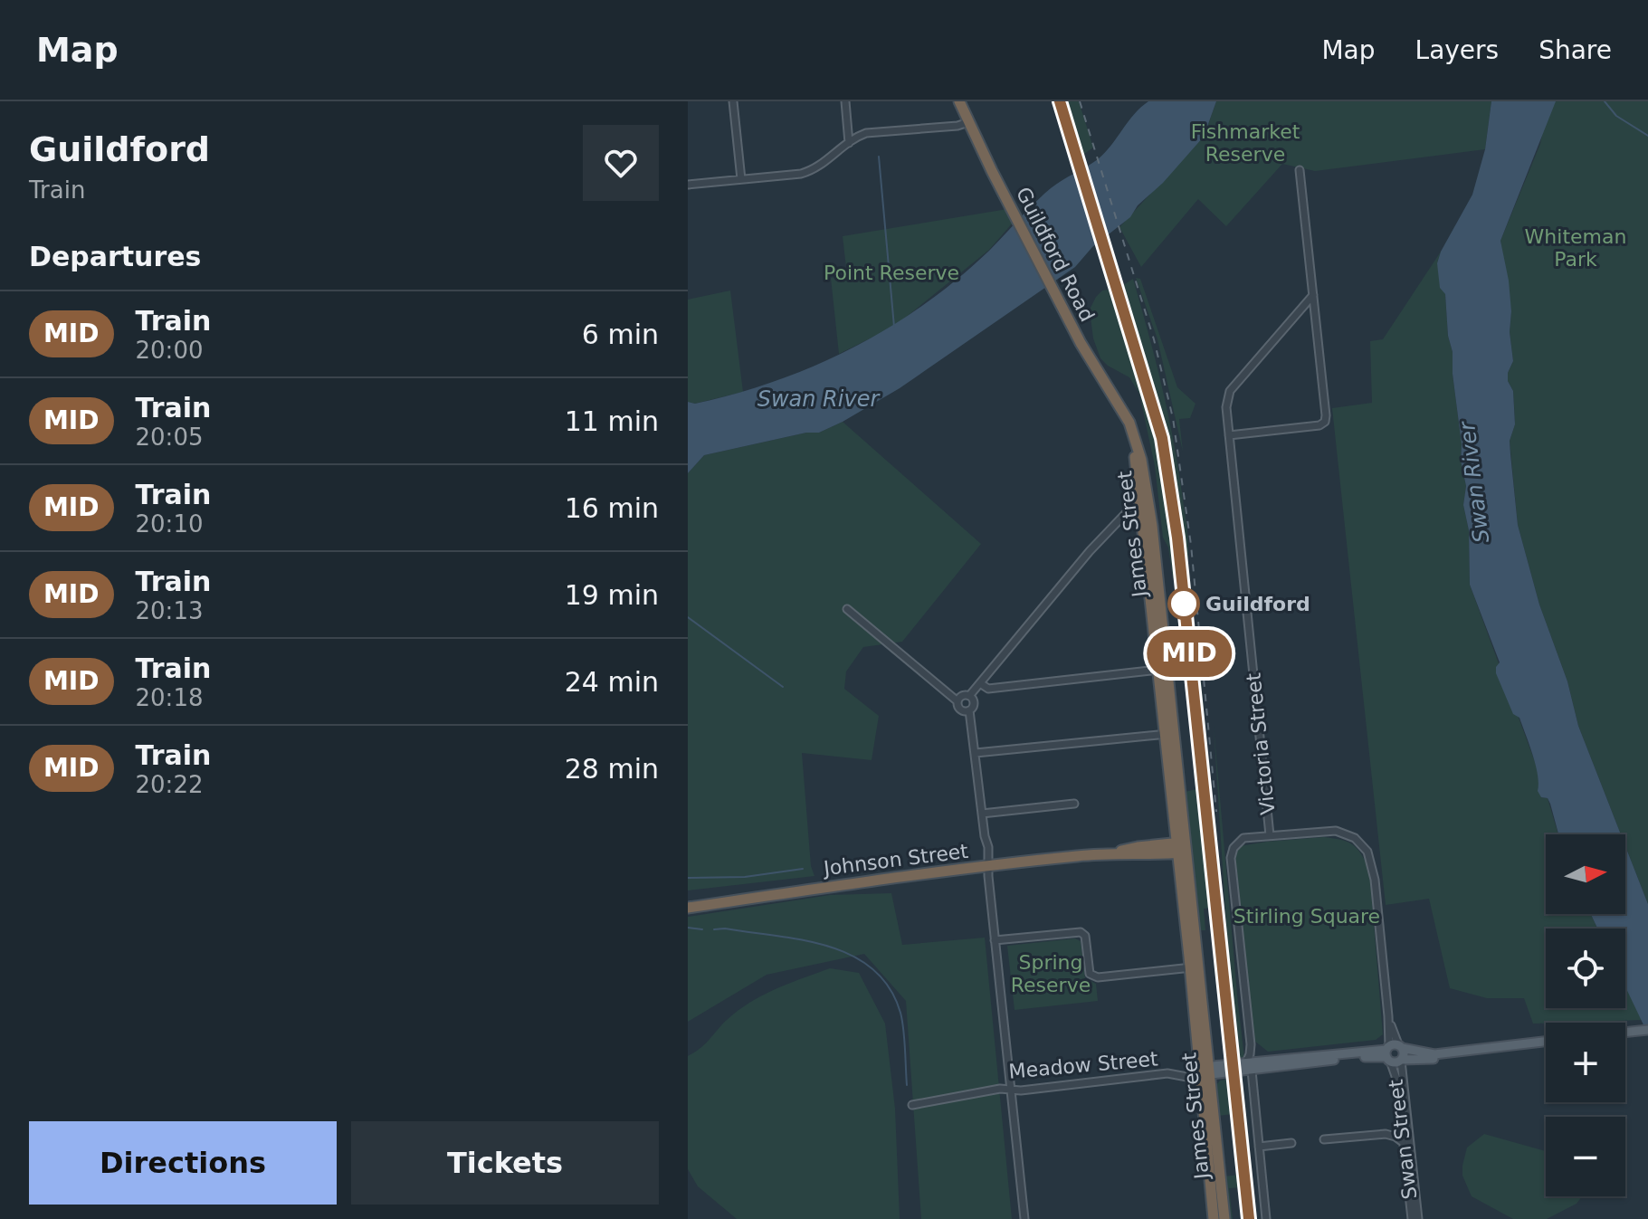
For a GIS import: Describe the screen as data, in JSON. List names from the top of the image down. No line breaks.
{"streets":{"highway":["Guildford Road","James Street","Johnson Street"],"main road":["Meadow Street"],"street":["Victoria Street","Swan Street"]},"crossings":[["Guildford Road","James Street"],["James Street","Johnson Street"],["James Street","Meadow Street"],["Victoria Street","Swan Street"],["Meadow Street","Swan Street"]],"water":["Swan River"],"parks":["Fishmarket Reserve","Whiteman Park","Point Reserve","Stirling Square","Spring Reserve"],"places":["Guildford"],"north":"right","page":{"header":"Map","nav":["Map","Layers","Share"],"heading":[["Guildford","Train"],"Departures"],"on_map":"MID","list":[{"mark":"MID","name":"Train","note":"20:00","value":"6 min"},{"mark":"MID","name":"Train","note":"20:05","value":"11 min"},{"mark":"MID","name":"Train","note":"20:10","value":"16 min"},{"mark":"MID","name":"Train","note":"20:13","value":"19 min"},{"mark":"MID","name":"Train","note":"20:18","value":"24 min"},{"mark":"MID","name":"Train","note":"20:22","value":"28 min"}],"map_buttons":["+","−"],"buttons":["Directions","Tickets"]}}
